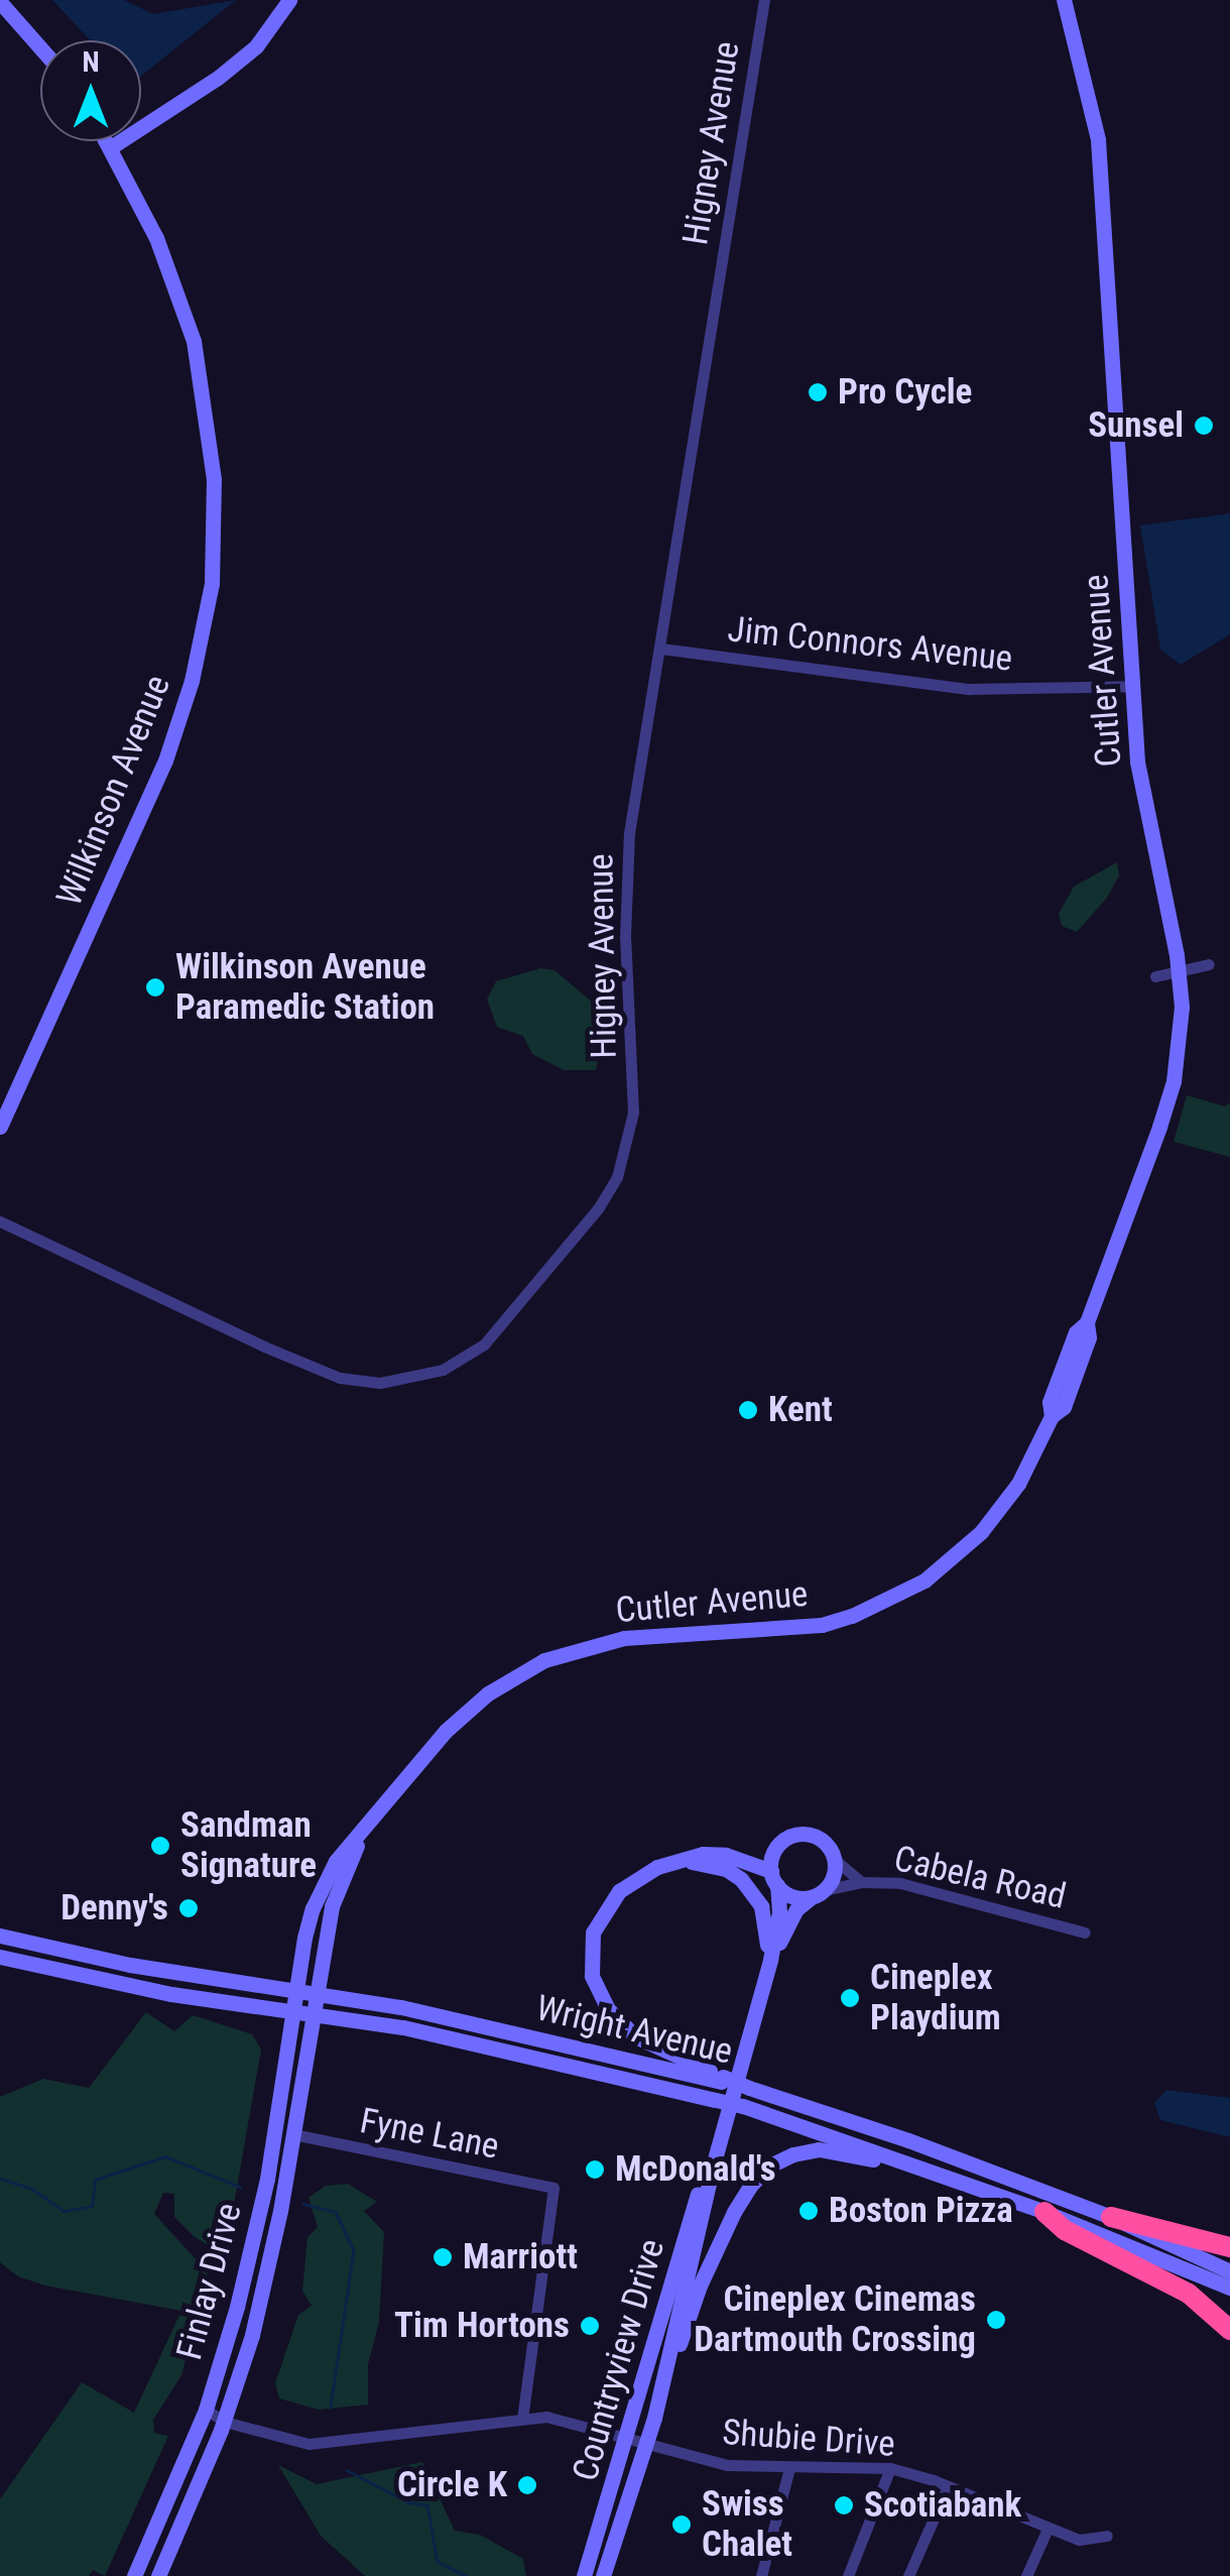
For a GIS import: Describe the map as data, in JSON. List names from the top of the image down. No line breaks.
{"streets":{"street":["Higney Avenue","Jim Connors Avenue","Cutler Avenue","Wilkinson Avenue","Cabela Road","Wright Avenue","Fyne Lane","Finlay Drive","Countryview Drive","Shubie Drive"]},"crossings":[["Higney Avenue","Jim Connors Avenue"],["Jim Connors Avenue","Cutler Avenue"],["Cutler Avenue","Wright Avenue"],["Cutler Avenue","Finlay Drive"],["Cabela Road","Countryview Drive"],["Wright Avenue","Finlay Drive"],["Fyne Lane","Finlay Drive"],["Fyne Lane","Shubie Drive"],["Finlay Drive","Shubie Drive"],["Countryview Drive","Shubie Drive"]],"places":["Pro Cycle","Sunsel","Wilkinson Avenue Paramedic Station","Kent","Sandman Signature","Denny's","Cineplex Playdium","McDonald's","Boston Pizza","Marriott","Cineplex Cinemas Dartmouth Crossing","Tim Hortons","Circle K","Scotiabank","Swiss Chalet"],"north":"top"}
